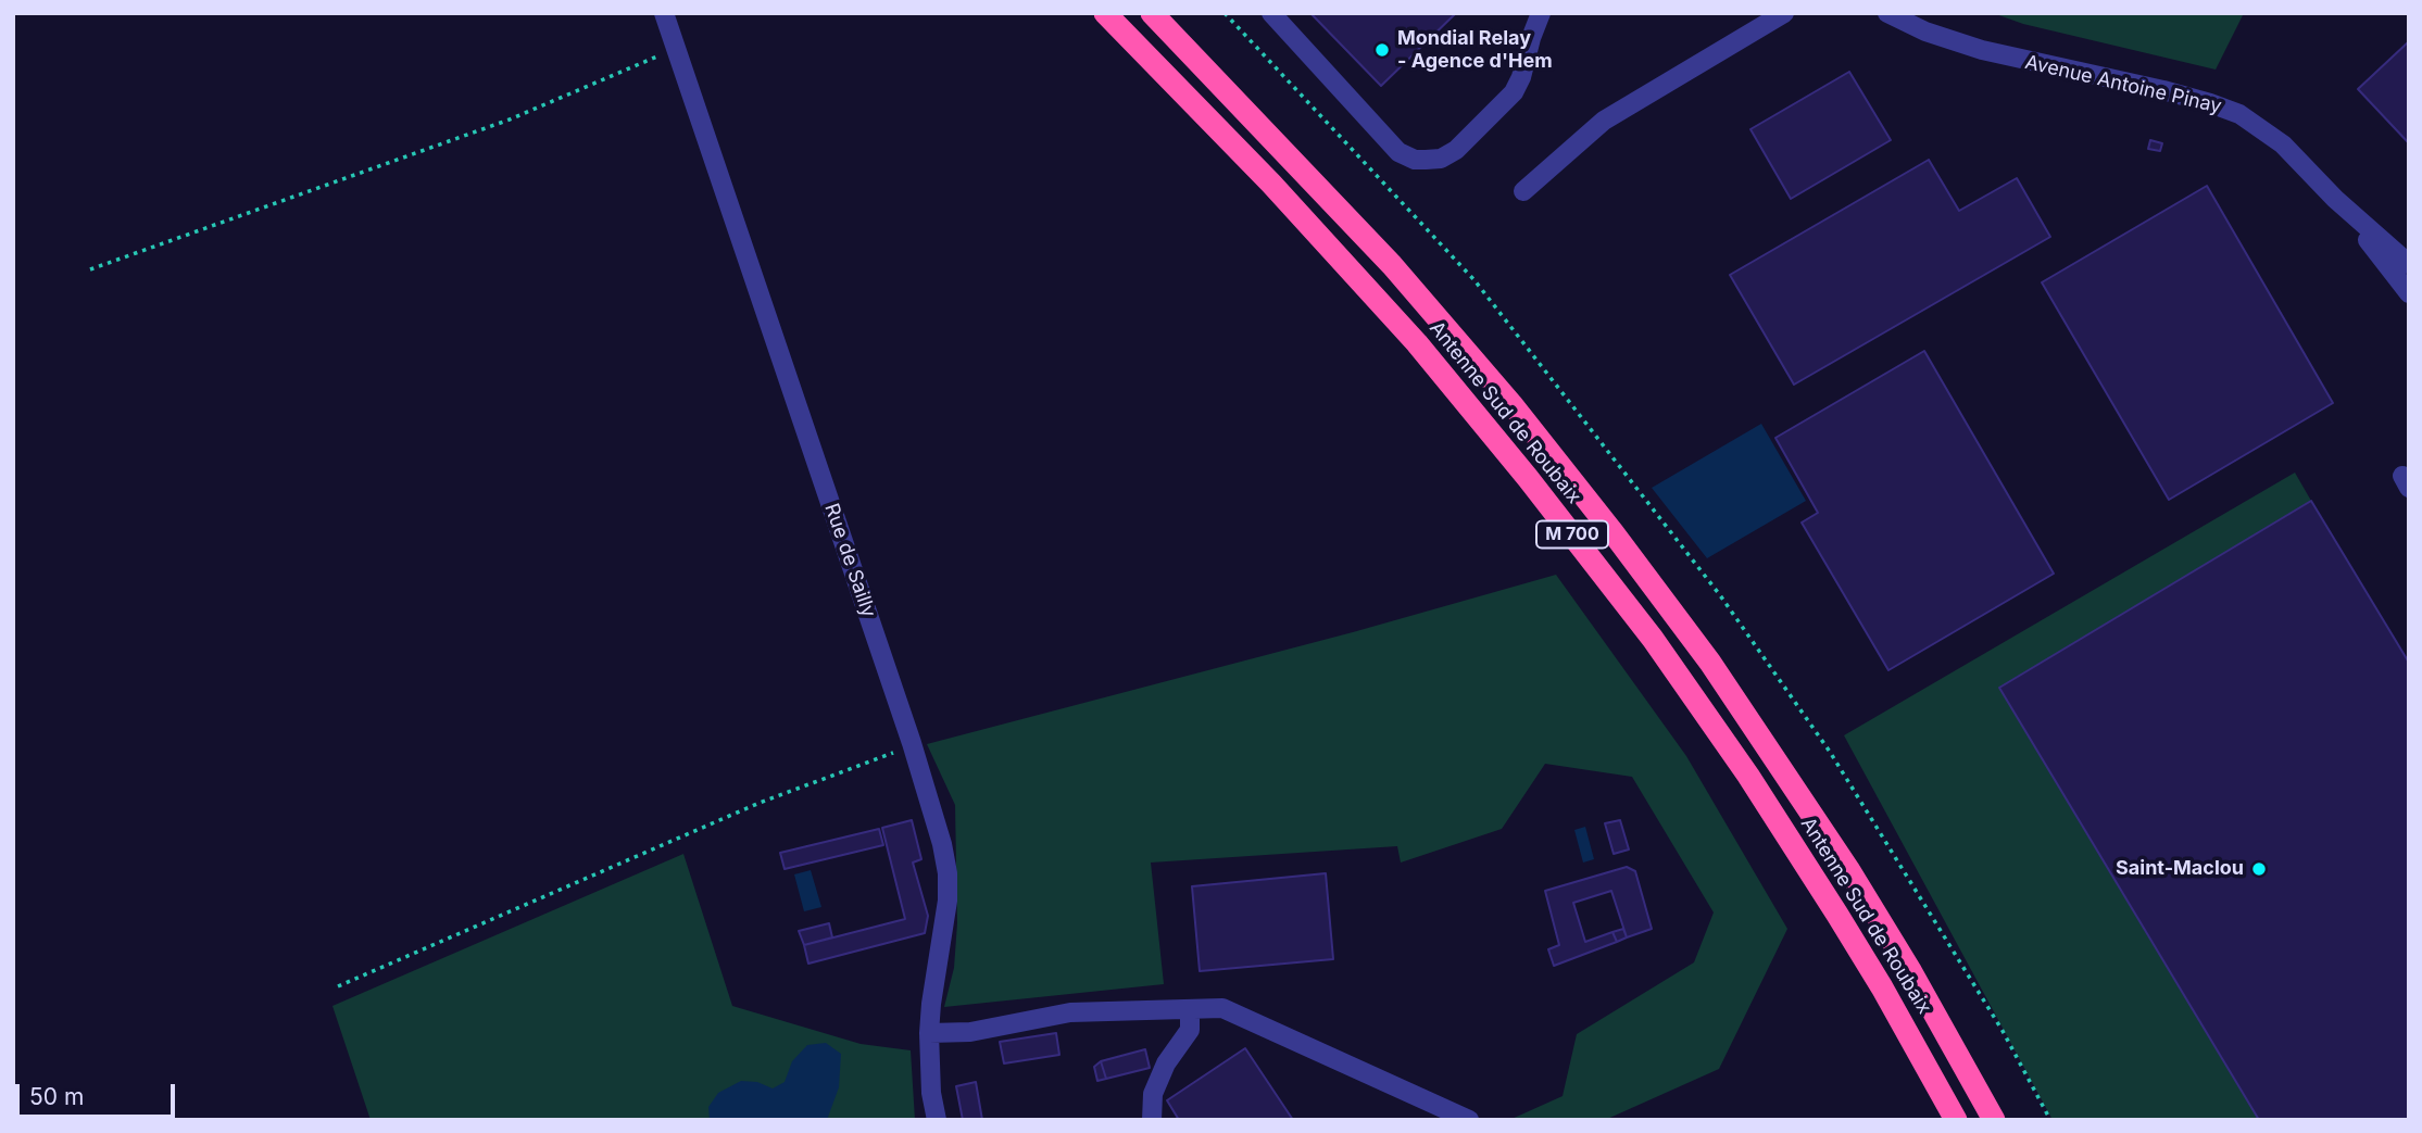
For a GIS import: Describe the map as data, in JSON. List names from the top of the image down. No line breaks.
{"streets":{"highway":["Antenne Sud de Roubaix","M 700"],"street":["Avenue Antoine Pinay","Rue de Sailly"]},"places":["Mondial Relay - Agence d'Hem","Saint-Maclou"],"scale_bar":"50 m"}
